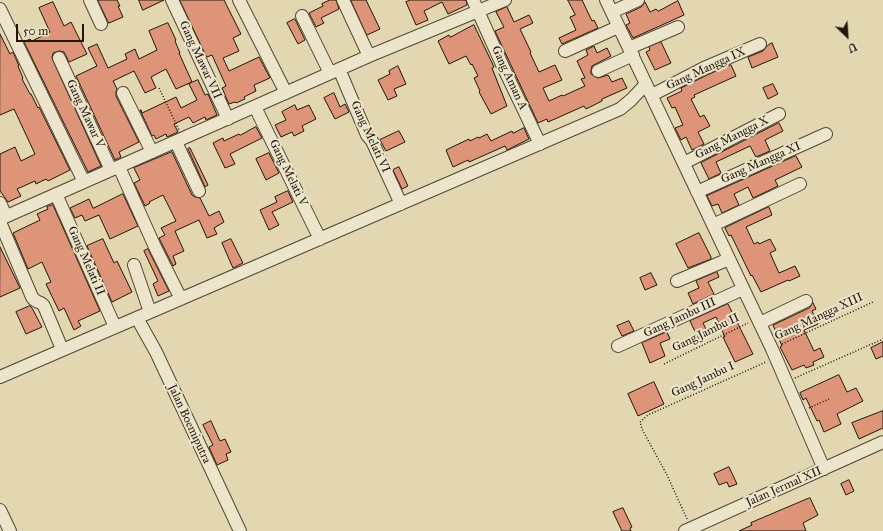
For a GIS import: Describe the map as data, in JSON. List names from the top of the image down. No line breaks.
{"streets":{"street":["Gang Mawar VII","Gang Mangga IX","Gang Aman A","Gang Mawar V","Gang Melati VI","Gang Mangga X","Gang Mangga XI","Gang Melati V","Gang Melati II","Gang Jambu III","Jalan Boemiputra","Jalan Jermal XII"],"path":["Gang Mangga XIII","Gang Jambu II","Gang Jambu I"]},"crossings":[["Gang Mangga XIII","Gang Jambu I"],["Gang Jambu I","Jalan Jermal XII"]],"scale_bar":"50 m","north":"bottom right"}
